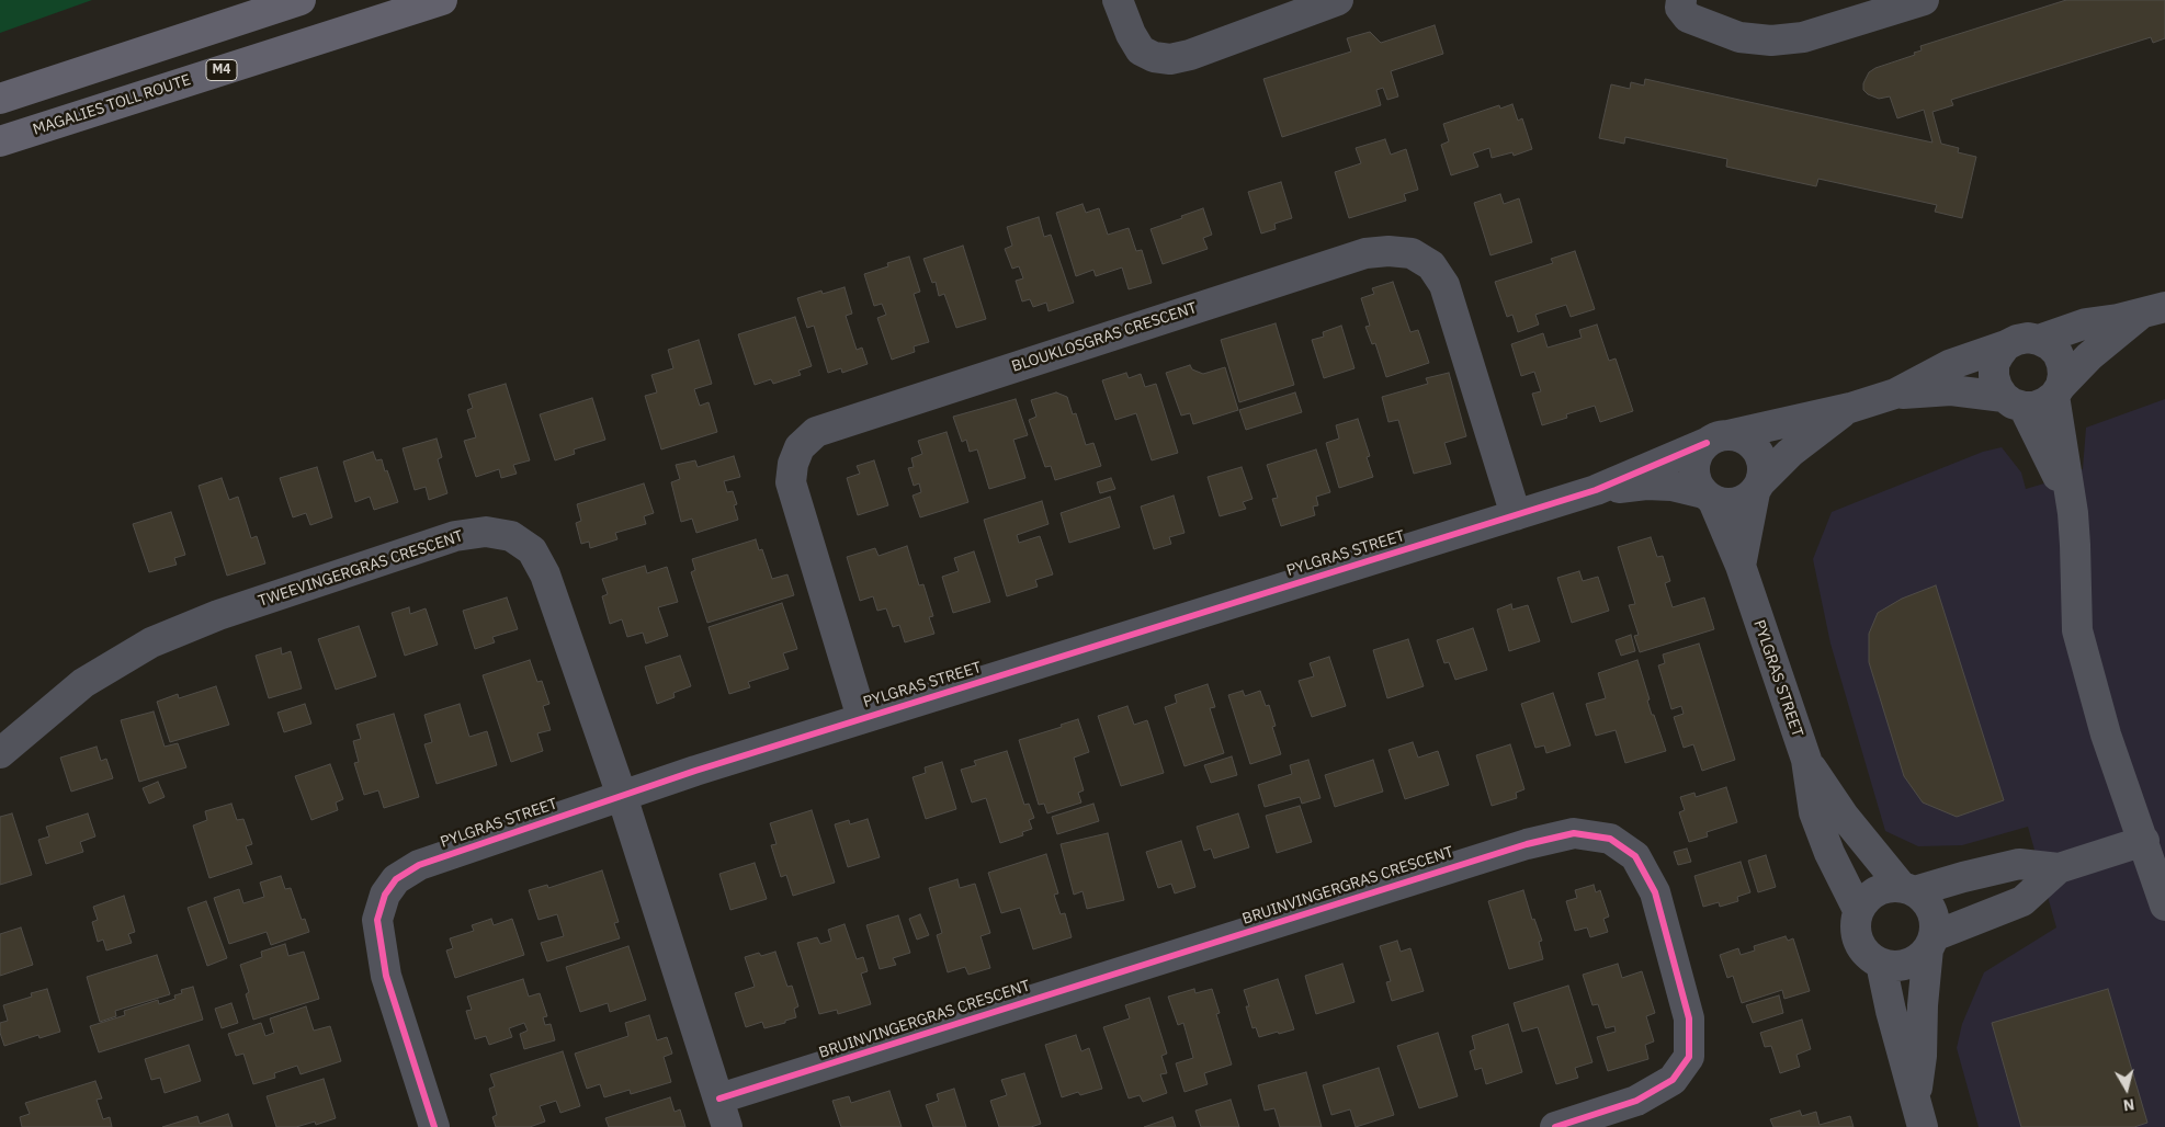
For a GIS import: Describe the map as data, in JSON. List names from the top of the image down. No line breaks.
{"streets":{"highway":["M4","MAGALIES TOLL ROUTE"],"street":["BLOUKLOSGRAS CRESCENT","PYLGRAS STREET","TWEEVINGERGRAS CRESCENT","BRUINVINGERGRAS CRESCENT"]},"crossings":[["BLOUKLOSGRAS CRESCENT","PYLGRAS STREET"],["PYLGRAS STREET","TWEEVINGERGRAS CRESCENT"]],"north":"bottom"}
